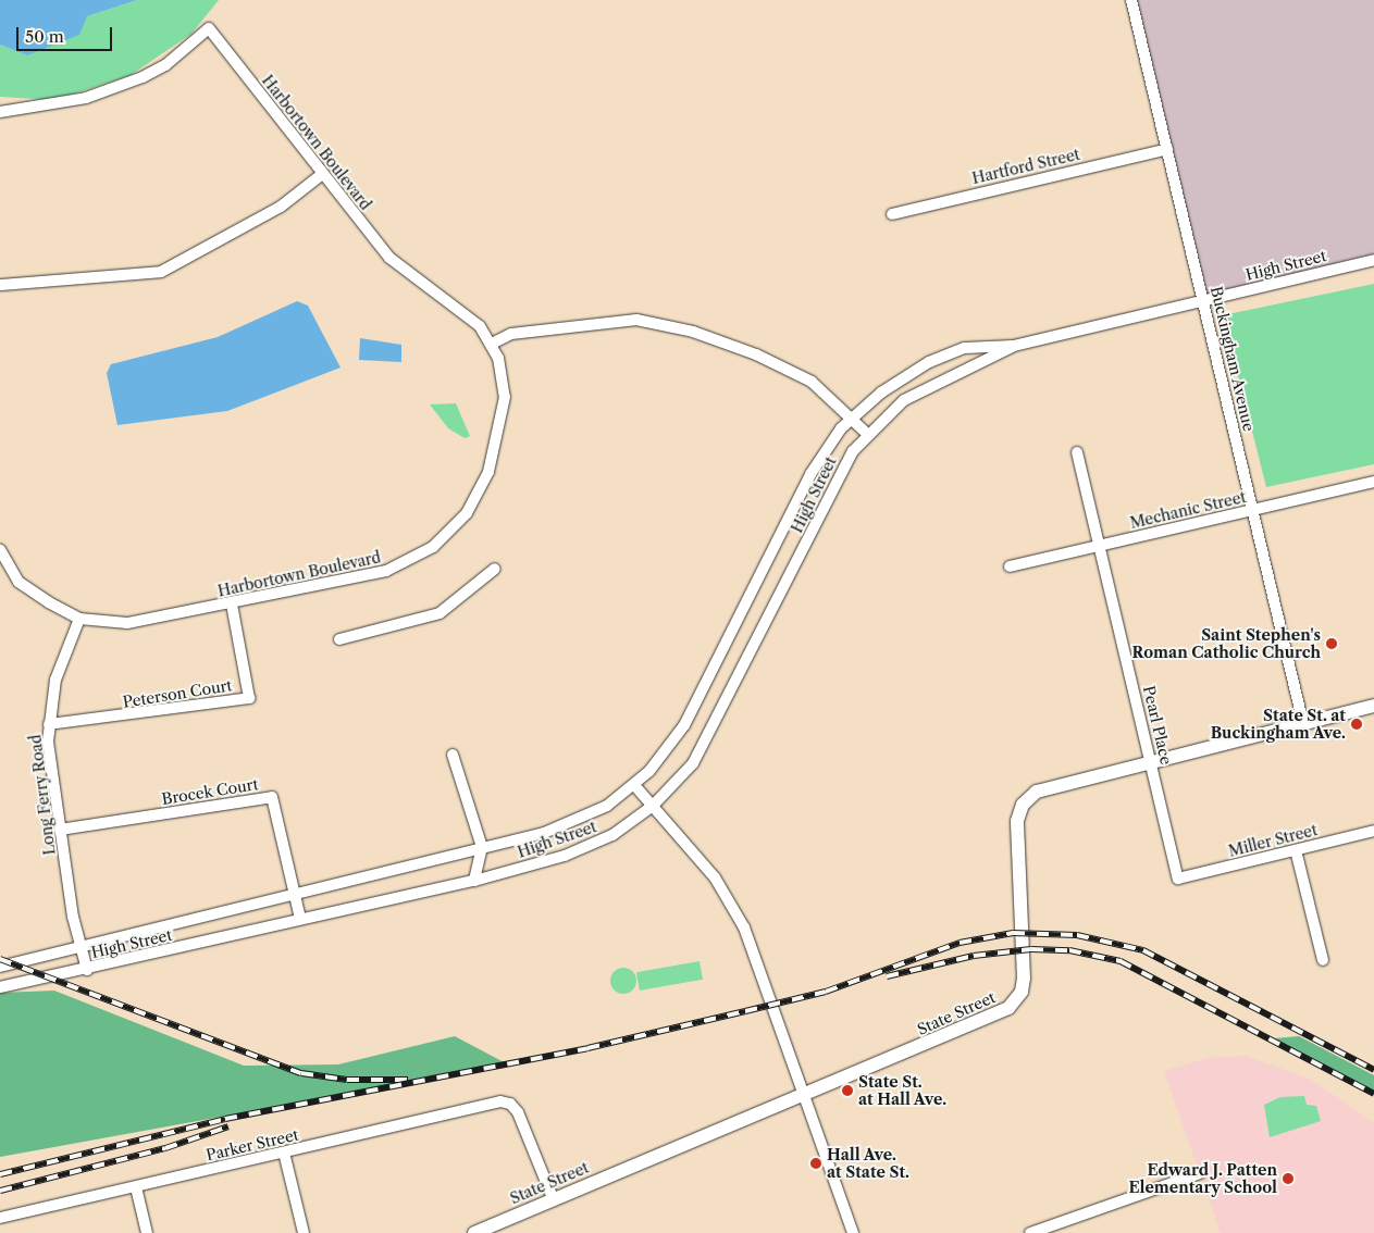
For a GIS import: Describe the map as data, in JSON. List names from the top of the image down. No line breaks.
{"streets":{"street":["Harbortown Boulevard","Hartford Street","High Street","Buckingham Avenue","Mechanic Street","Peterson Court","Pearl Place","Brocek Court","Long Ferry Road","Miller Street","State Street","Parker Street"]},"crossings":[["Harbortown Boulevard","Peterson Court"],["Harbortown Boulevard","Long Ferry Road"],["Hartford Street","Buckingham Avenue"],["High Street","Buckingham Avenue"],["High Street","Brocek Court"],["High Street","Long Ferry Road"],["Buckingham Avenue","Mechanic Street"],["Buckingham Avenue","State Street"],["Mechanic Street","Pearl Place"],["Peterson Court","Long Ferry Road"],["Pearl Place","Miller Street"],["Pearl Place","State Street"],["Brocek Court","Long Ferry Road"],["State Street","Parker Street"]],"places":["Saint Stephen's Roman Catholic Church","State St. at Buckingham Ave.","State St. at Hall Ave.","Hall Ave. at State St.","Edward J. Patten Elementary School"],"scale_bar":"50 m"}
